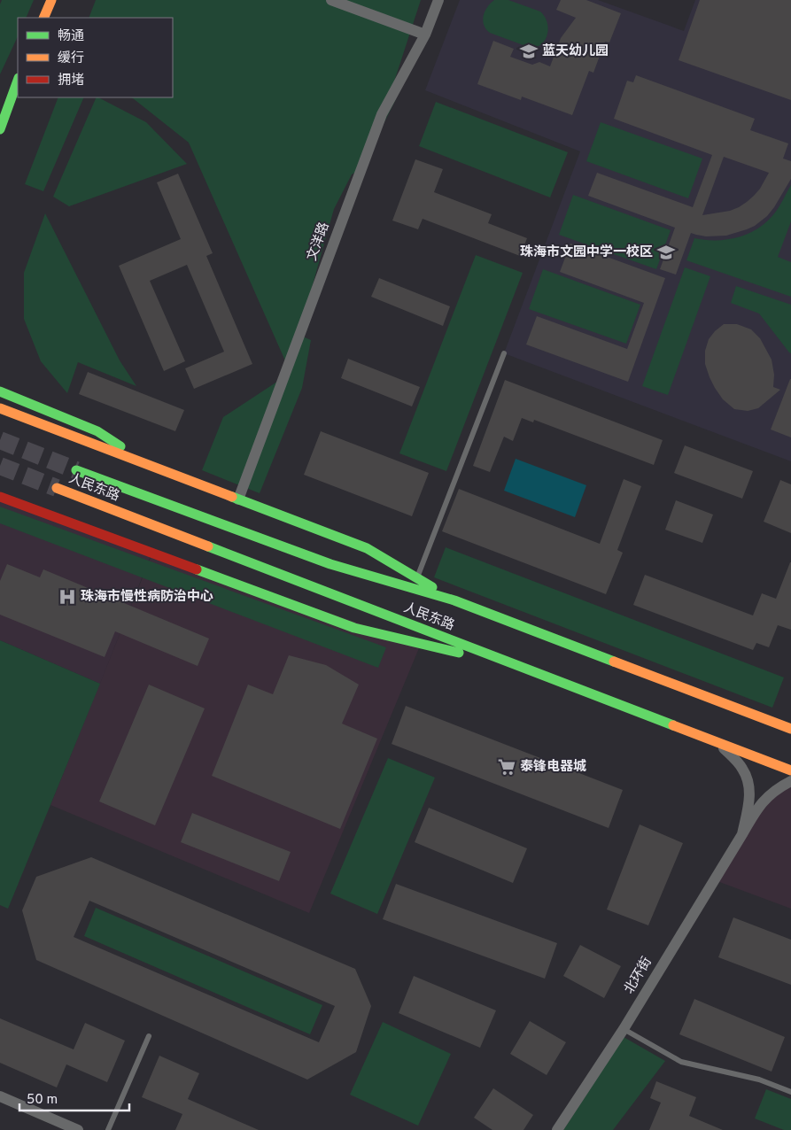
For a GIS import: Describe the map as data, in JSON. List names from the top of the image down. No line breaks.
{"streets":{"main road":["人民东路"],"street":["文洋路","北环街"]},"crossings":[["人民东路","北环街"]],"places":{"school or university":["蓝天幼儿园","珠海市文园中学一校区"],"hospital":["珠海市慢性病防治中心"],"supermarket":["泰锋电器城"]},"legend":["畅通","缓行","拥堵"],"scale_bar":"50 m"}
